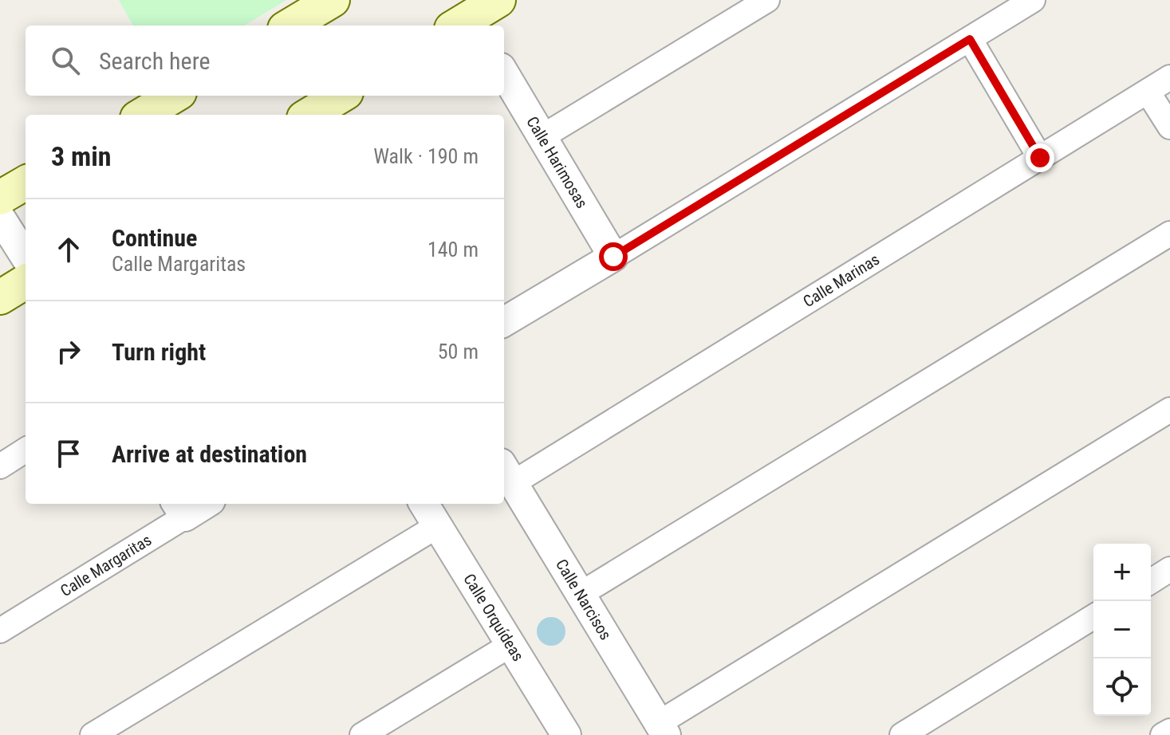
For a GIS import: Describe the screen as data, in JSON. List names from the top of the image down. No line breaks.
{"streets":{"street":["Calle Harimosas","Calle Marinas","Calle Margaritas","Calle Narcisos","Calle Orquídeas"]},"crossings":[["Calle Marinas","Calle Narcisos"]],"page":{"search":"Search here","heading":["3 min","Walk · 190 m"],"list":[["Continue","Calle Margaritas","140 m"],["Turn right","50 m"],"Arrive at destination"],"map_buttons":["+","−"]}}
